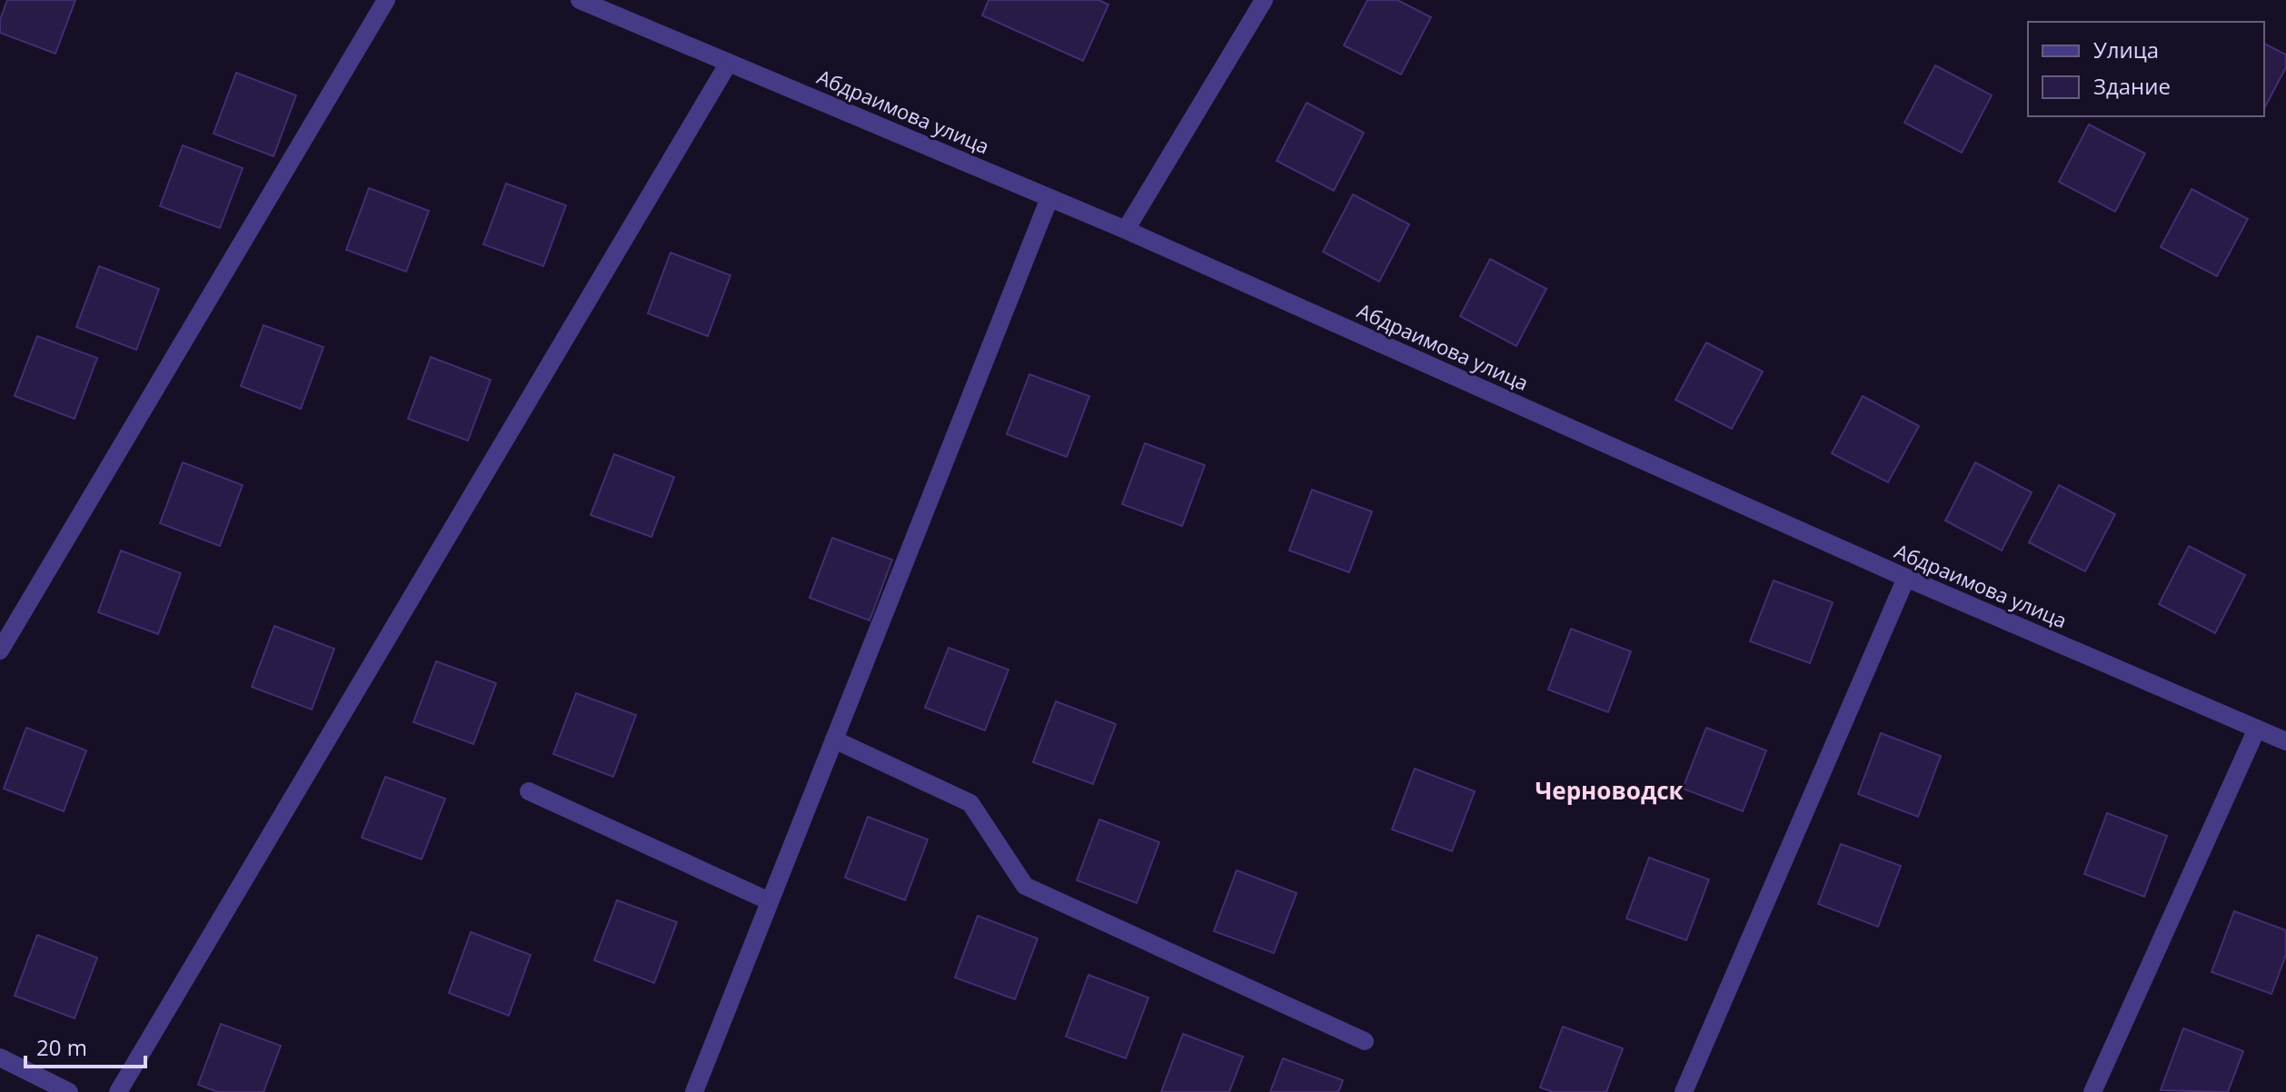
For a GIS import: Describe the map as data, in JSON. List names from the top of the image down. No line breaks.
{"streets":{"street":["Абдраимова улица"]},"districts":["Черноводск"],"legend":["Улица","Здание"],"scale_bar":"20 m"}
